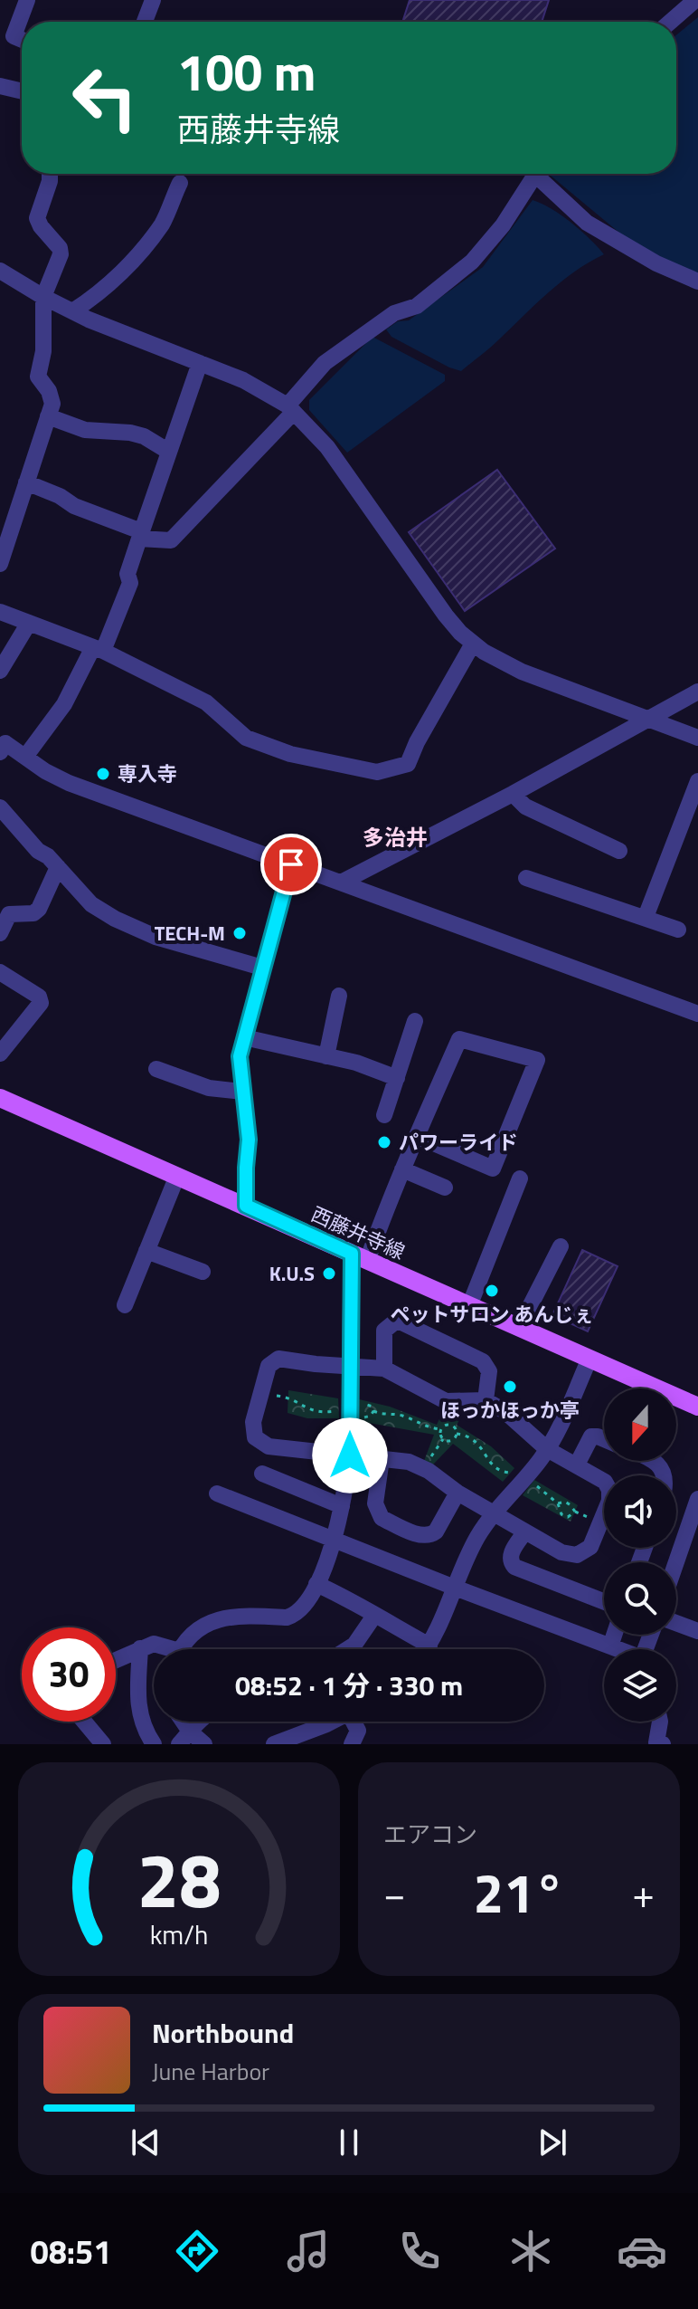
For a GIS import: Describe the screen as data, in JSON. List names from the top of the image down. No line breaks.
{"streets":{"main road":["西藤井寺線"]},"districts":["多治井"],"places":["専入寺","TECH-M","パワーライド","K.U.S","ペットサロン あんじぇ","ほっかほっか亭"],"north":"bottom","page":{"turn":["100 m","西藤井寺線"],"limit":"30","trip":"08:52 · 1 分 · 330 m","tile":"エアコン","heat":["−","21°","+"],"song":["Northbound","June Harbor"],"tabs":"08:51","gauge":["28","km/h"]}}
